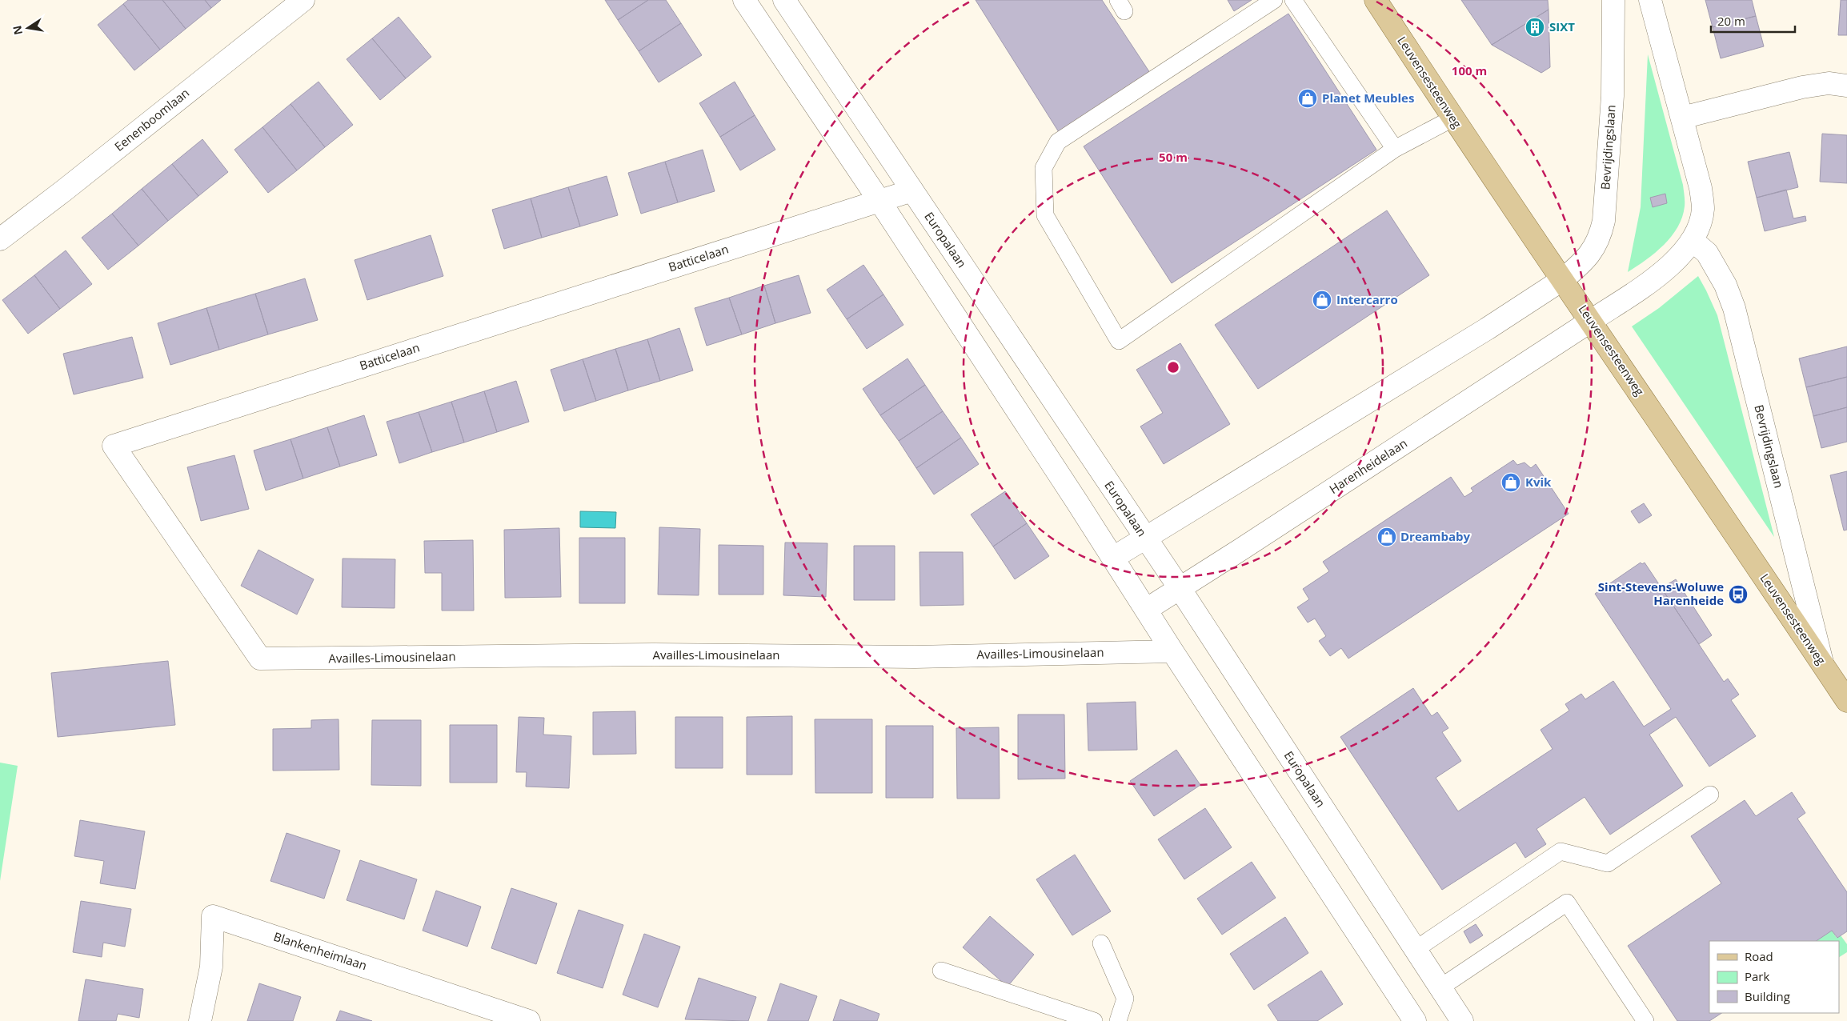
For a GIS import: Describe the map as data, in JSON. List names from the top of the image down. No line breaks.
{"streets":{"main road":["Leuvensesteenweg"],"street":["Eenenboomlaan","Bevrijdingslaan","Europalaan","Batticelaan","Harenheidelaan","Availles-Limousinelaan","Blankenheimlaan"]},"crossings":[["Leuvensesteenweg","Bevrijdingslaan"],["Leuvensesteenweg","Harenheidelaan"],["Europalaan","Batticelaan"],["Europalaan","Harenheidelaan"],["Batticelaan","Availles-Limousinelaan"]],"places":{"building":["SIXT"],"shop":["Planet Meubles","Intercarro","Kvik","Dreambaby"],"bus stop":["Sint-Stevens-Woluwe Harenheide"]},"legend":["Road","Park","Building"],"scale_bar":"20 m","north":"left","rings":["100 m","50 m"]}
